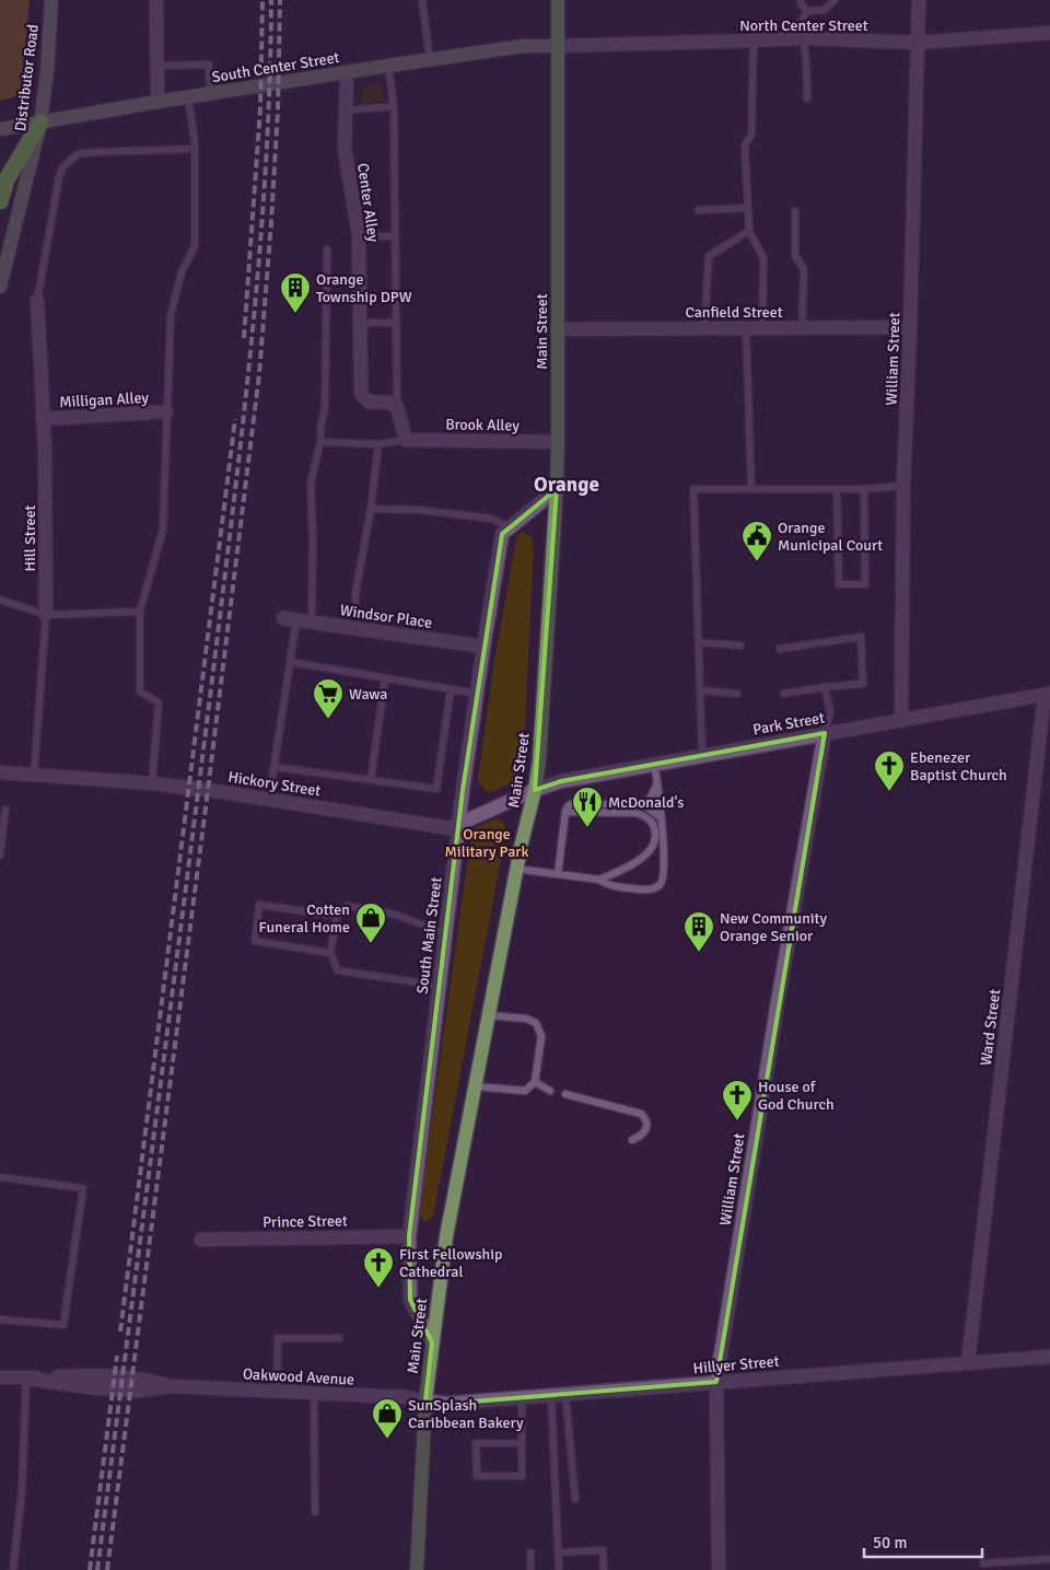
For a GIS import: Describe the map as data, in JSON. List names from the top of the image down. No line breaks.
{"streets":{"main road":["South Center Street","Distributor Road","Main Street"],"street":["North Center Street","Center Alley","Canfield Street","William Street","Milligan Alley","Brook Alley","Hill Street","Windsor Place","Park Street","Hickory Street","South Main Street","Ward Street","Prince Street","Hillyer Street","Oakwood Avenue"]},"crossings":[["North Center Street","South Center Street"],["North Center Street","Main Street"],["North Center Street","William Street"],["South Center Street","Distributor Road"],["South Center Street","Center Alley"],["South Center Street","Main Street"],["Canfield Street","Main Street"],["Canfield Street","William Street"],["Main Street","Brook Alley"],["Main Street","Park Street"],["Main Street","Hickory Street"],["Main Street","South Main Street"],["Main Street","Hillyer Street"],["Main Street","Oakwood Avenue"],["William Street","Park Street"],["William Street","Hillyer Street"],["Milligan Alley","Hill Street"],["Hill Street","Hickory Street"],["Windsor Place","South Main Street"],["Park Street","Hickory Street"],["Park Street","Ward Street"],["Hickory Street","South Main Street"],["South Main Street","Prince Street"],["Ward Street","Hillyer Street"],["Hillyer Street","Oakwood Avenue"]],"districts":["Orange"],"parks":["Orange Military Park"],"places":{"building":["Orange Township DPW","New Community Orange Senior"],"public building":["Orange Municipal Court"],"supermarket":["Wawa"],"church":["Ebenezer Baptist Church","House of God Church","First Fellowship Cathedral"],"restaurant":["McDonald's"],"shop":["Cotten Funeral Home","SunSplash Caribbean Bakery"]},"scale_bar":"50 m"}
